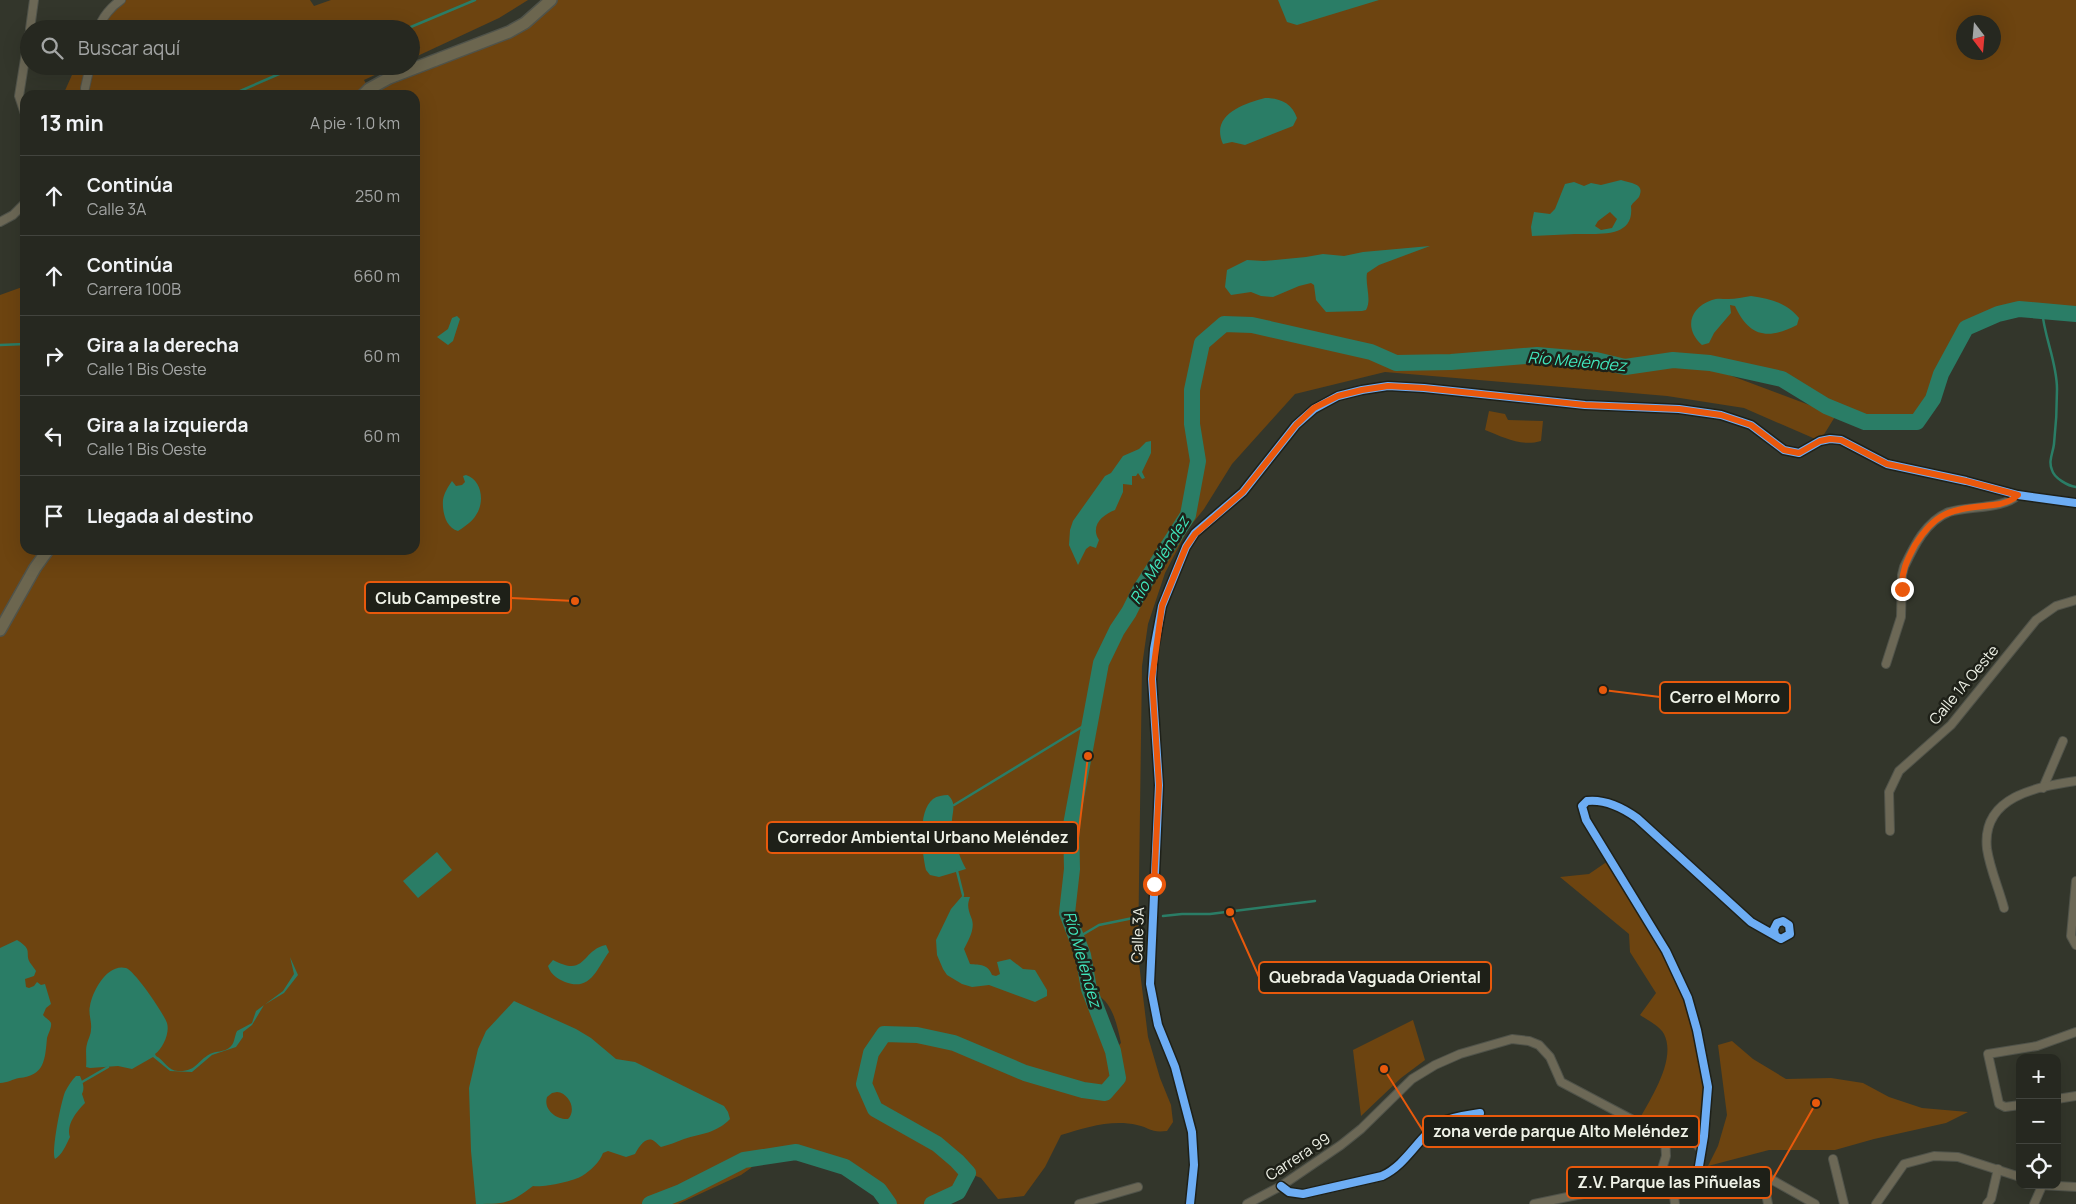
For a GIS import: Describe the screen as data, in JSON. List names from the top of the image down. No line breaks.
{"streets":{"street":["Calle 1A Oeste","Calle 3A","Carrera 99"]},"water":["Río Meléndez"],"places":["Club Campestre","Cerro el Morro","Corredor Ambiental Urbano Meléndez","Quebrada Vaguada Oriental","zona verde parque Alto Meléndez","Z.V. Parque las Piñuelas"],"north":"bottom","page":{"search":"Buscar aquí","heading":["13 min","A pie · 1.0 km"],"list":[["Continúa","Calle 3A","250 m"],["Continúa","Carrera 100B","660 m"],["Gira a la derecha","Calle 1 Bis Oeste","60 m"],["Gira a la izquierda","Calle 1 Bis Oeste","60 m"],"Llegada al destino"],"map_buttons":["+","−"]}}
